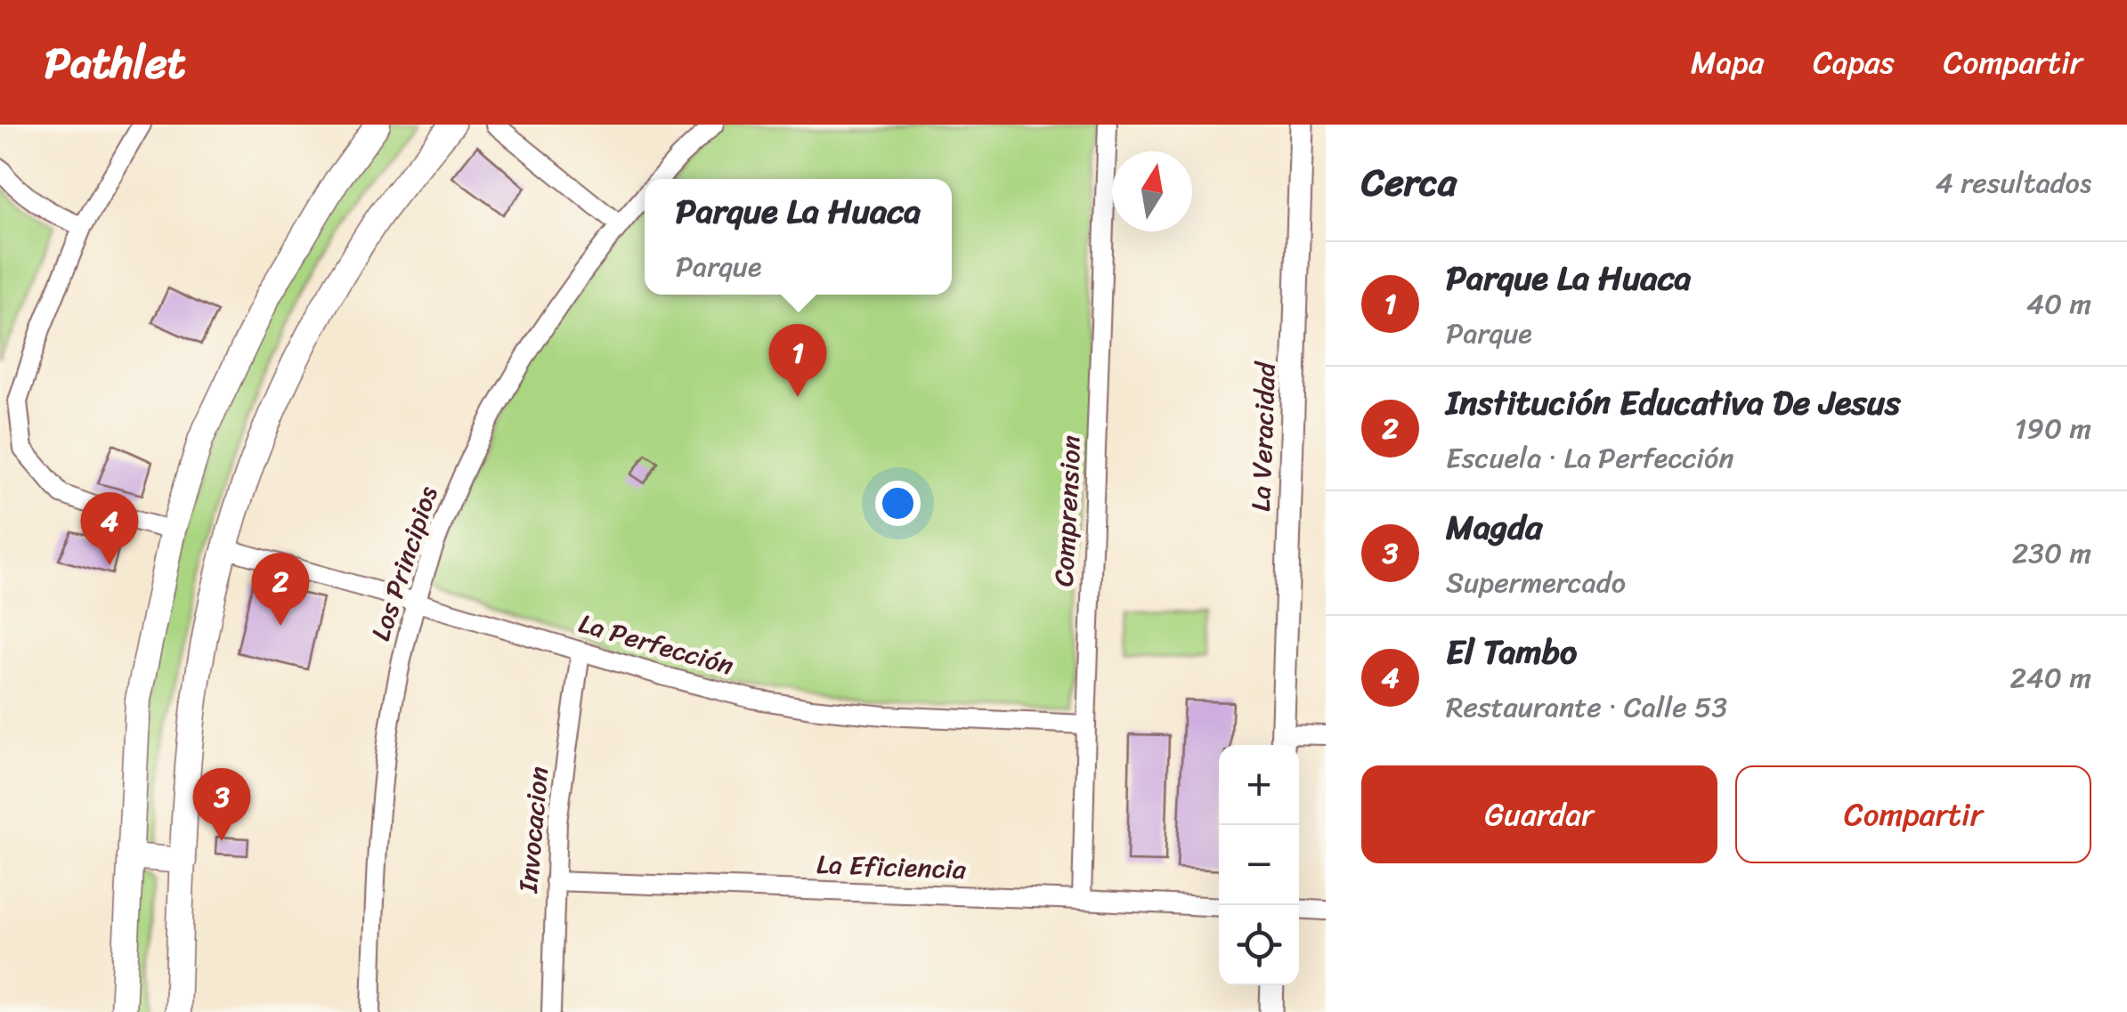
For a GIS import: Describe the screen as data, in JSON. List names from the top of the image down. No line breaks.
{"streets":{"street":["La Veracidad","Comprension","Los Principios","La Perfección","Invocacion","La Eficiencia"]},"crossings":[["Comprension","La Perfección"],["Comprension","La Eficiencia"],["Los Principios","La Perfección"],["La Perfección","Invocacion"],["Invocacion","La Eficiencia"]],"north":"top","page":{"header":"Pathlet","nav":["Mapa","Capas","Compartir"],"heading":["Cerca","4 resultados"],"popup":["Parque La Huaca","Parque"],"list":[{"mark":"1","name":"Parque La Huaca","note":"Parque","value":"40 m"},{"mark":"2","name":"Institución Educativa De Jesus","note":"Escuela · La Perfección","value":"190 m"},{"mark":"3","name":"Magda","note":"Supermercado","value":"230 m"},{"mark":"4","name":"El Tambo","note":"Restaurante · Calle 53","value":"240 m"}],"pins":["1","4","2","3"],"buttons":["Guardar","Compartir"],"map_buttons":["+","−"]}}
